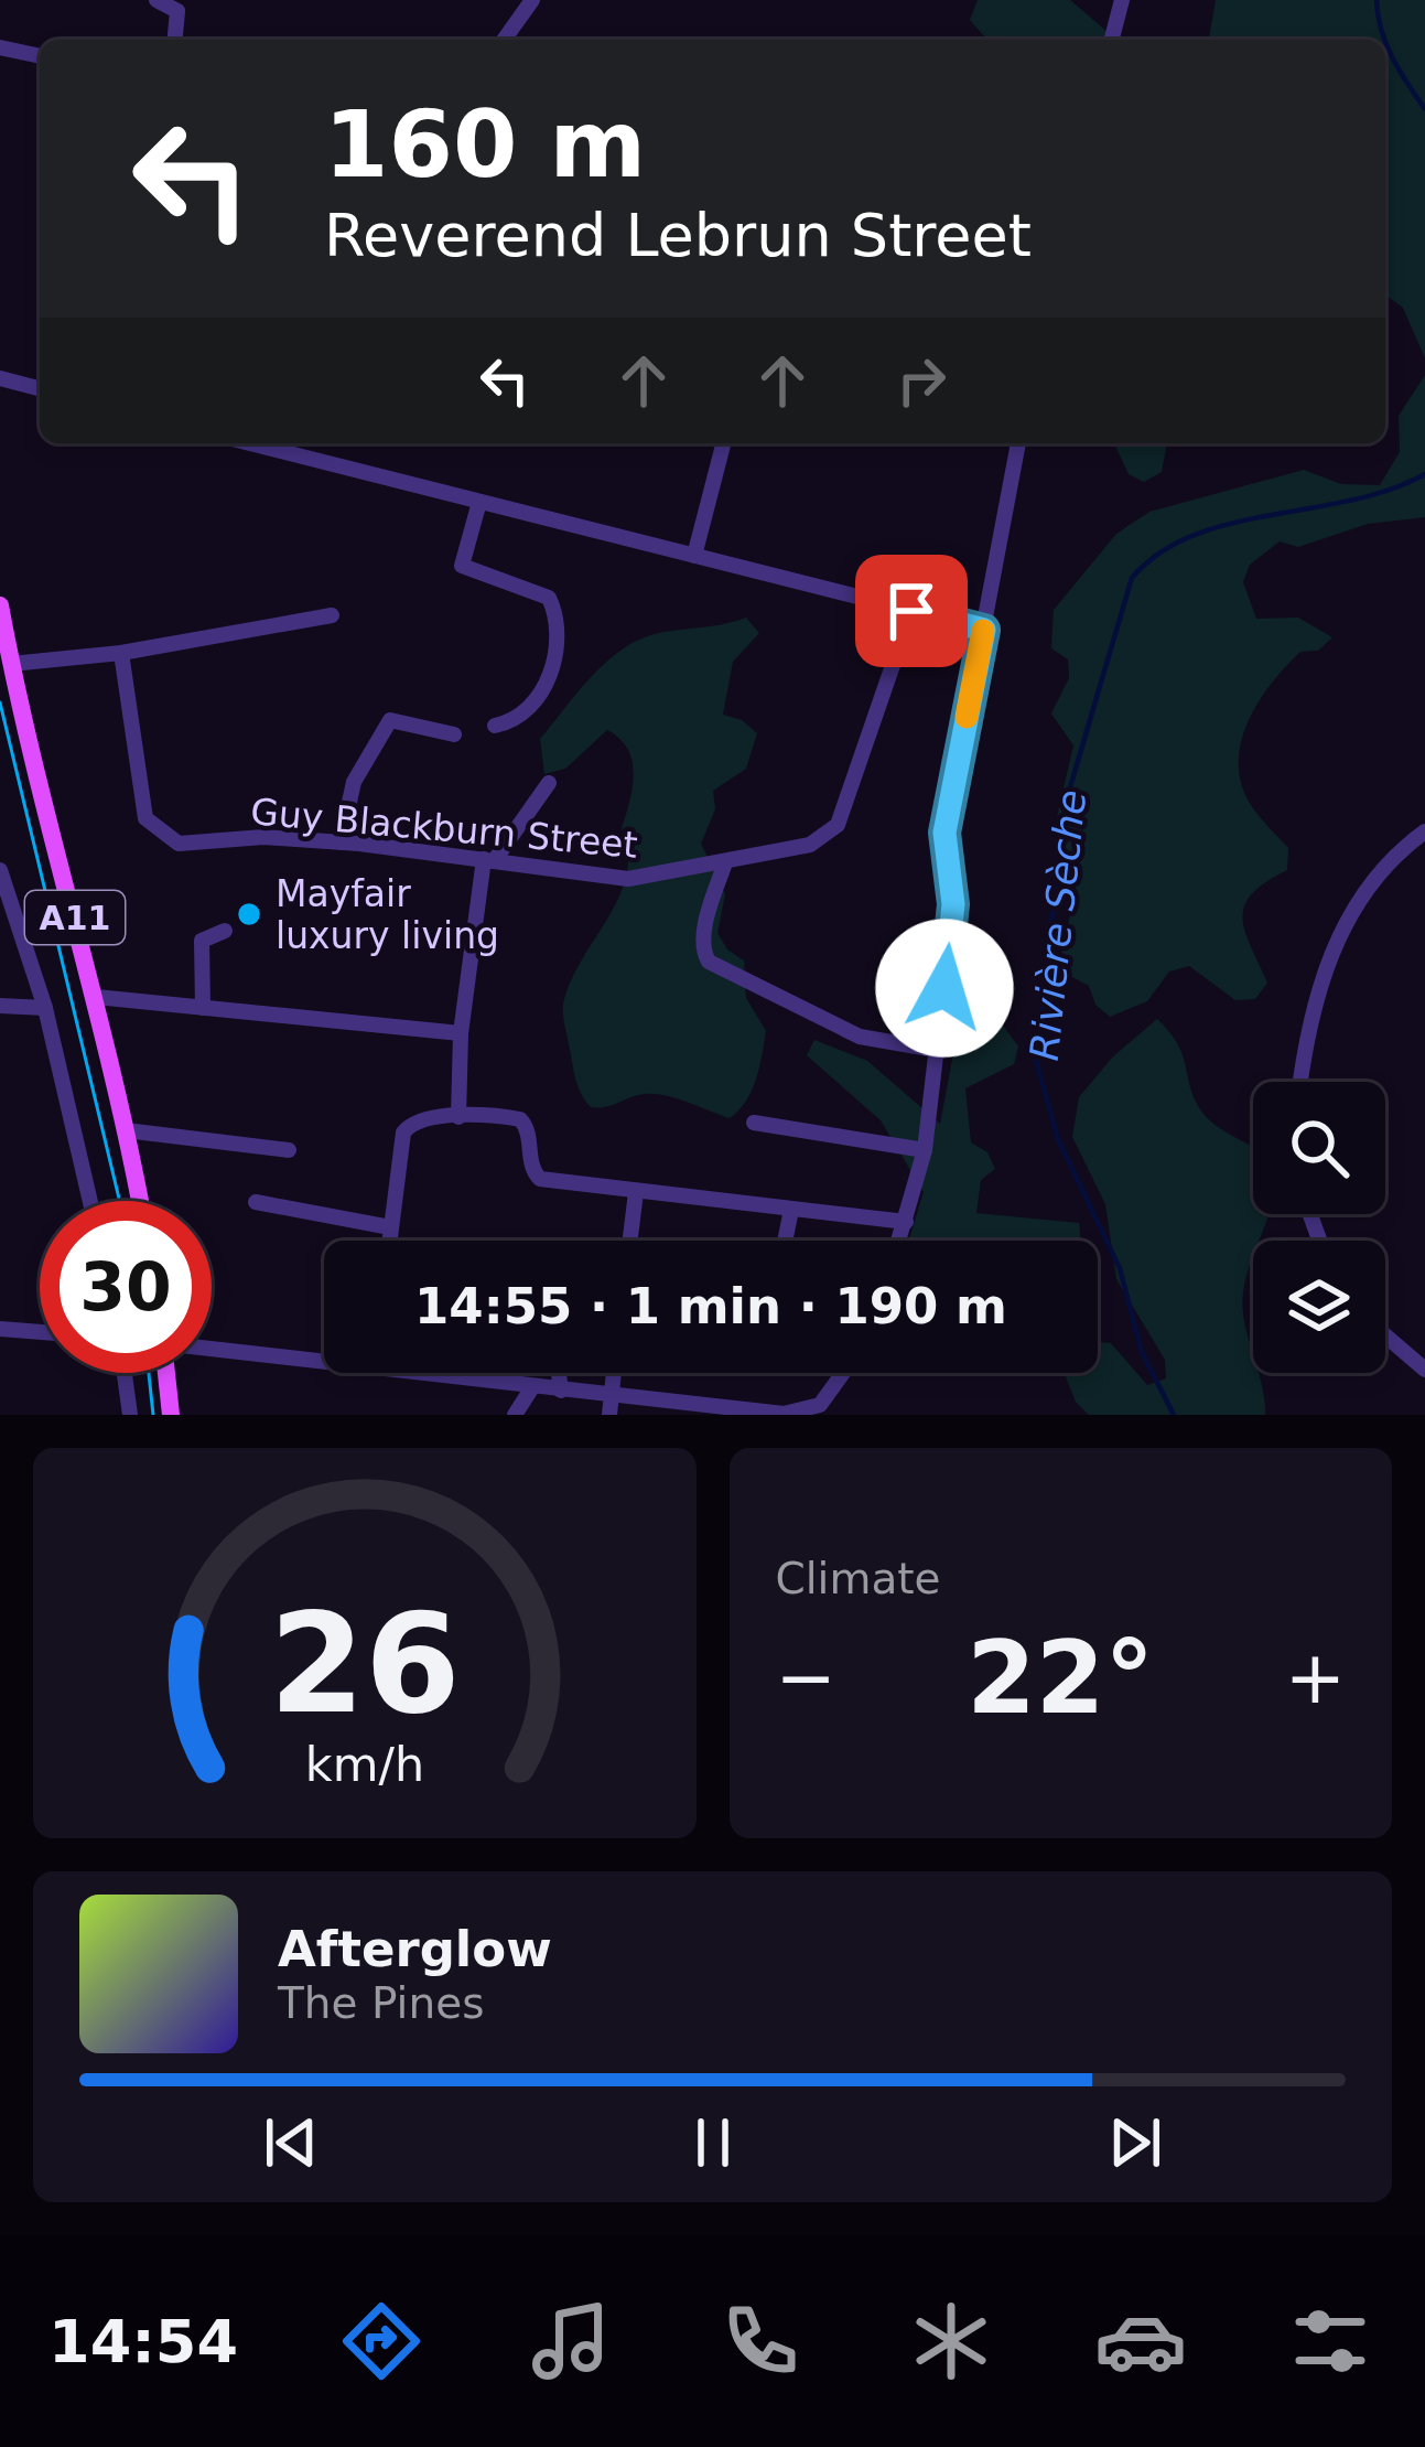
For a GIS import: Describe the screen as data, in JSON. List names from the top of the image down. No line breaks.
{"streets":{"main road":["A11"],"street":["Guy Blackburn Street"]},"water":["Rivière Sèche"],"places":["Mayfair luxury living"],"page":{"turn":["160 m","Reverend Lebrun Street"],"limit":"30","trip":"14:55 · 1 min · 190 m","tile":"Climate","heat":["−","22°","+"],"song":["Afterglow","The Pines"],"tabs":"14:54","gauge":["26","km/h"]}}
